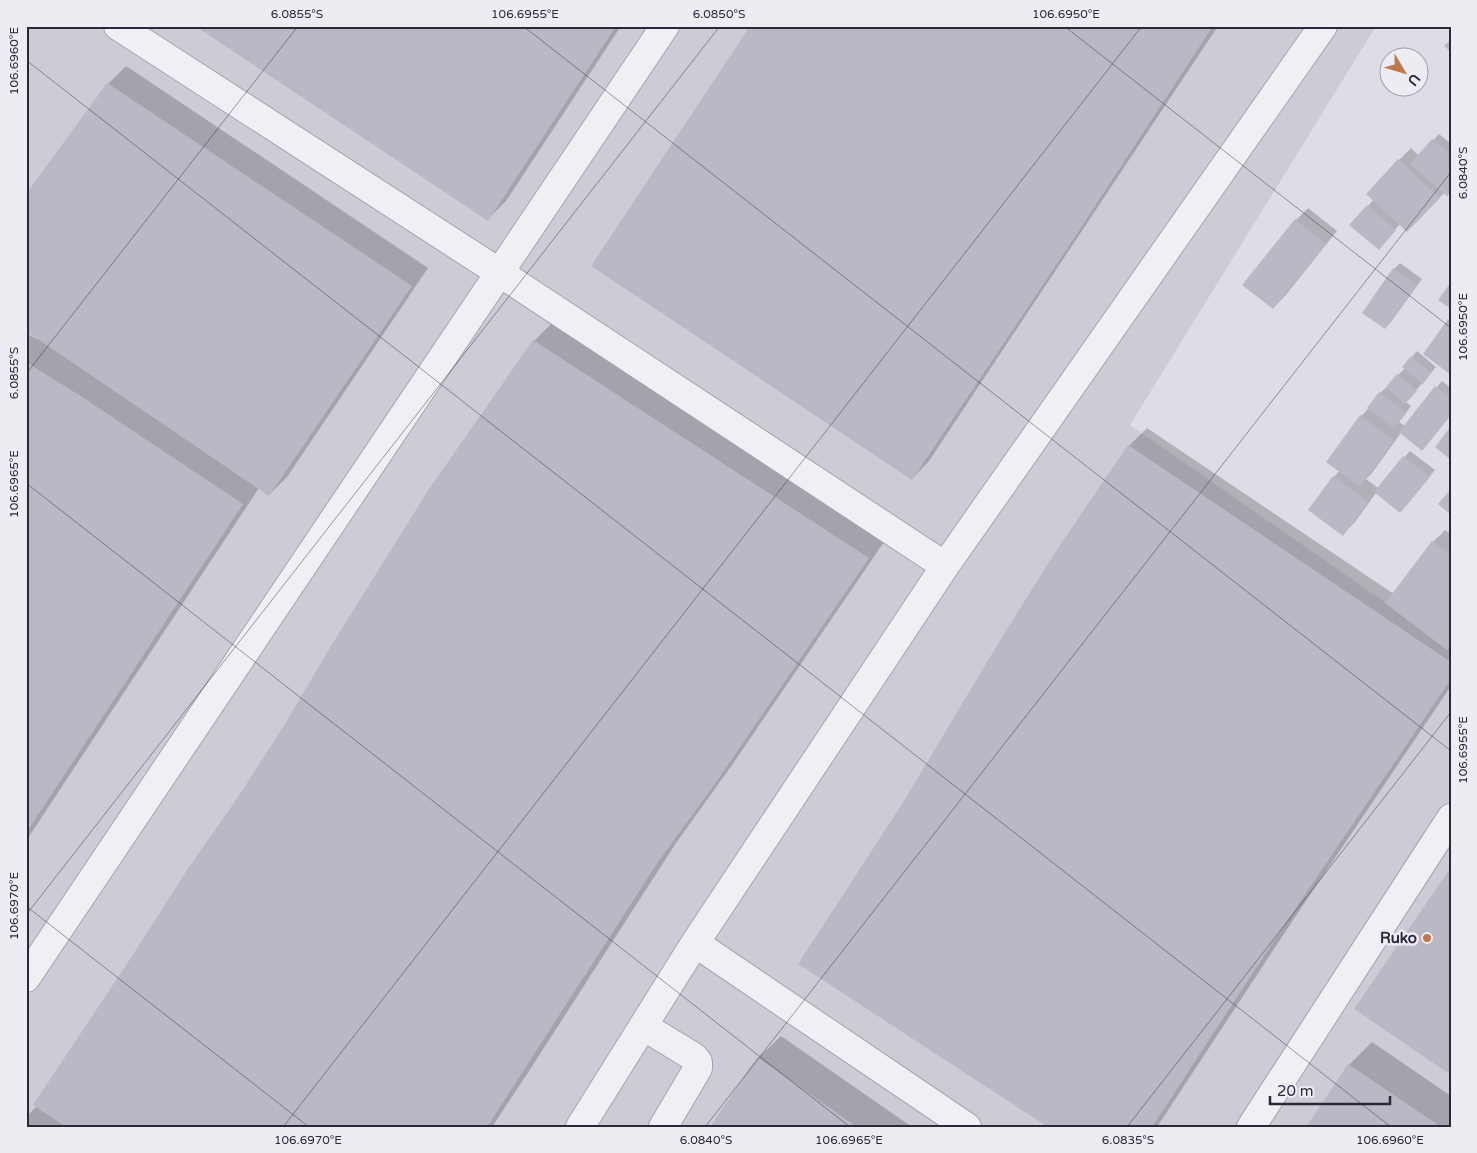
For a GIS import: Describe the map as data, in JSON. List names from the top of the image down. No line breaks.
{"places":["Ruko"],"scale_bar":"20 m","north":"bottom right","coordinates":["6.0855°S","106.6955°E","6.0850°S","106.6950°E","106.6960°E","6.0840°S","106.6965°E","106.6970°E","6.0835°S"]}
